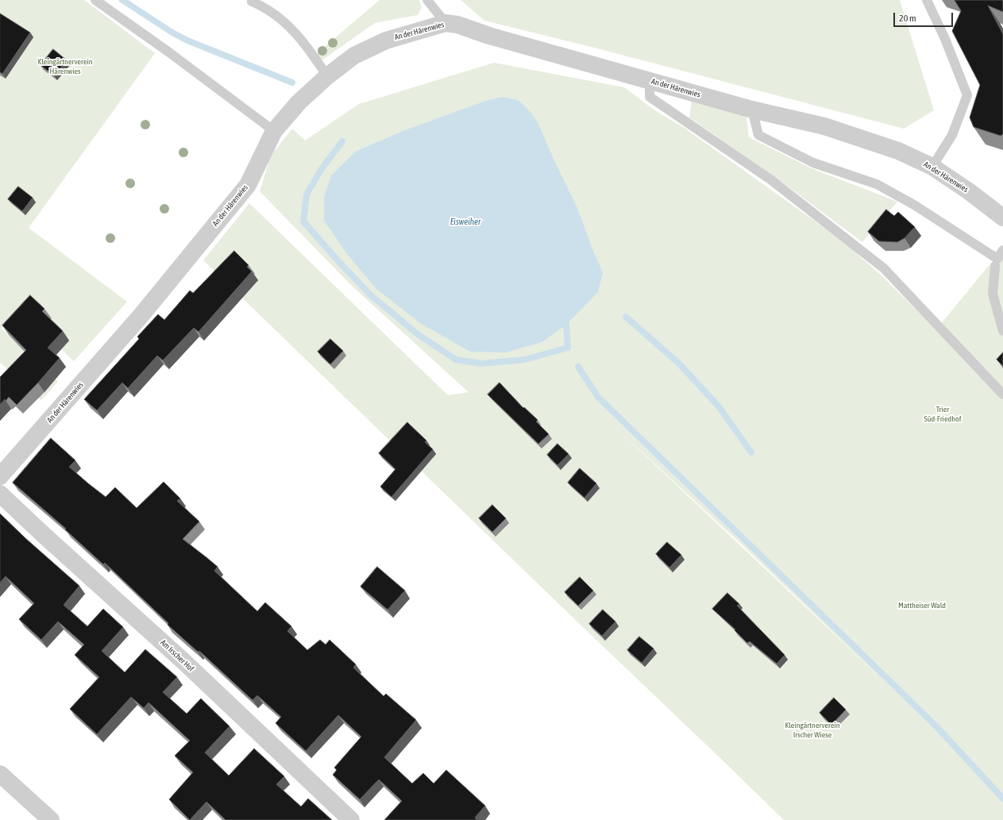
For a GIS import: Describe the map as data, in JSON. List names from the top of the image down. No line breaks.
{"streets":{"street":["An der Härenwies","Am Irscher Hof"]},"water":["Eisweiher"],"parks":["Kleingärtnerverein Härenwies","Trier Süd-Friedhof","Mattheiser Wald","Kleingärtnerverein Irscher Wiese"],"scale_bar":"20 m"}
